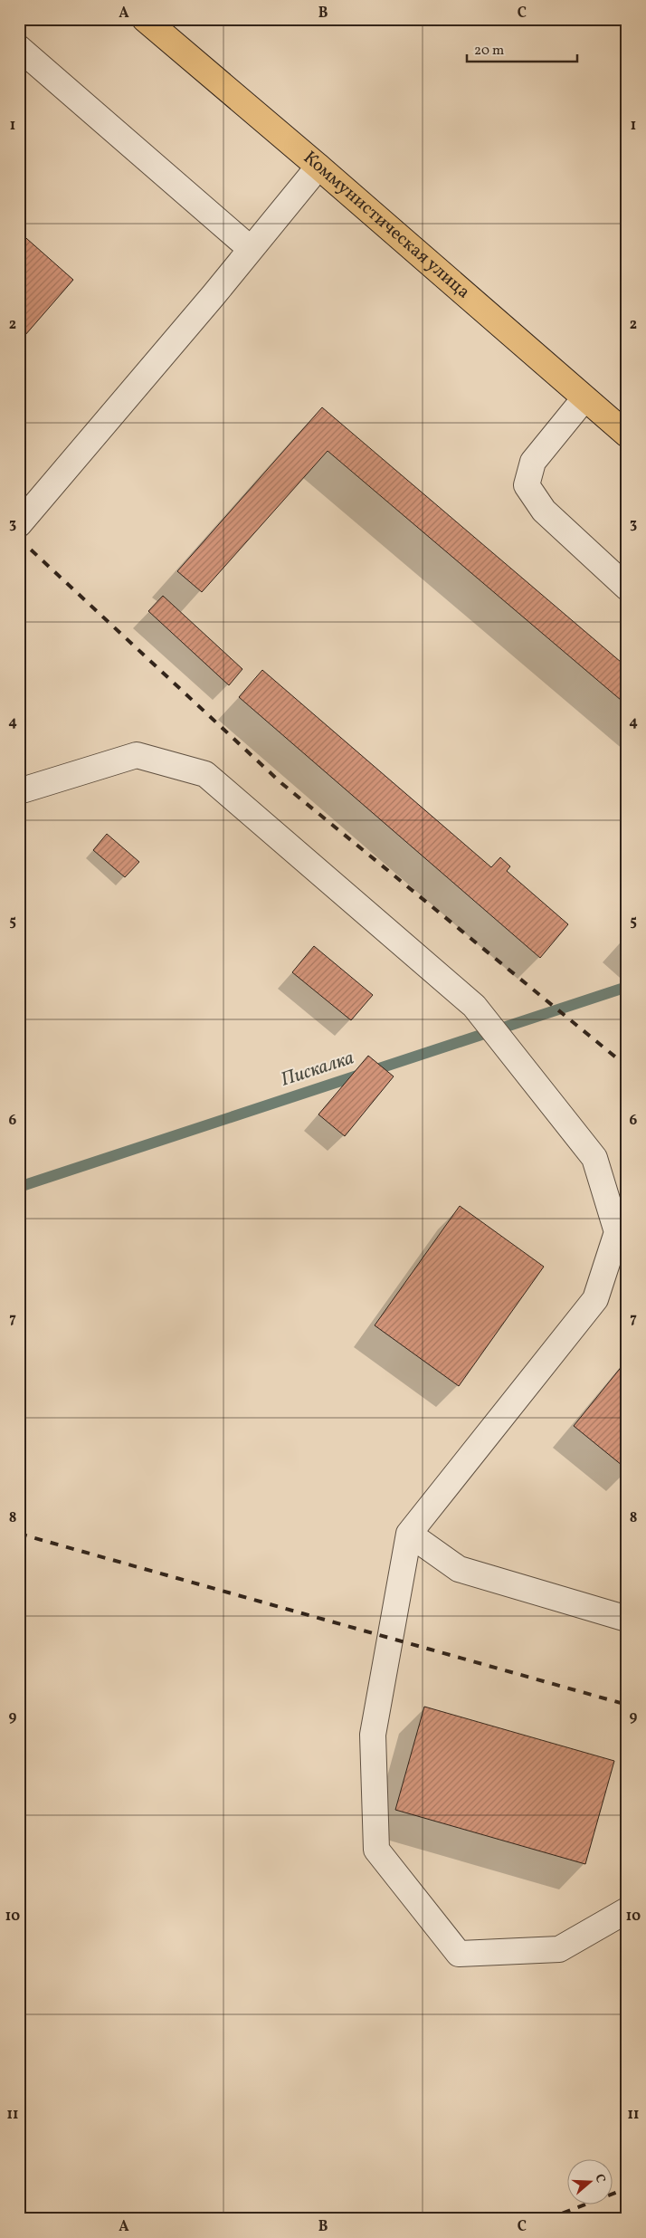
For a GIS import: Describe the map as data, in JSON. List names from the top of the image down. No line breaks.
{"streets":{"main road":["Коммунистическая улица"]},"water":["Пискалка"],"scale_bar":"20 m","north":"right","grid":{"columns":["A","B","C"],"rows":["1","2","3","4","5","6","7","8","9","10","11"]}}
